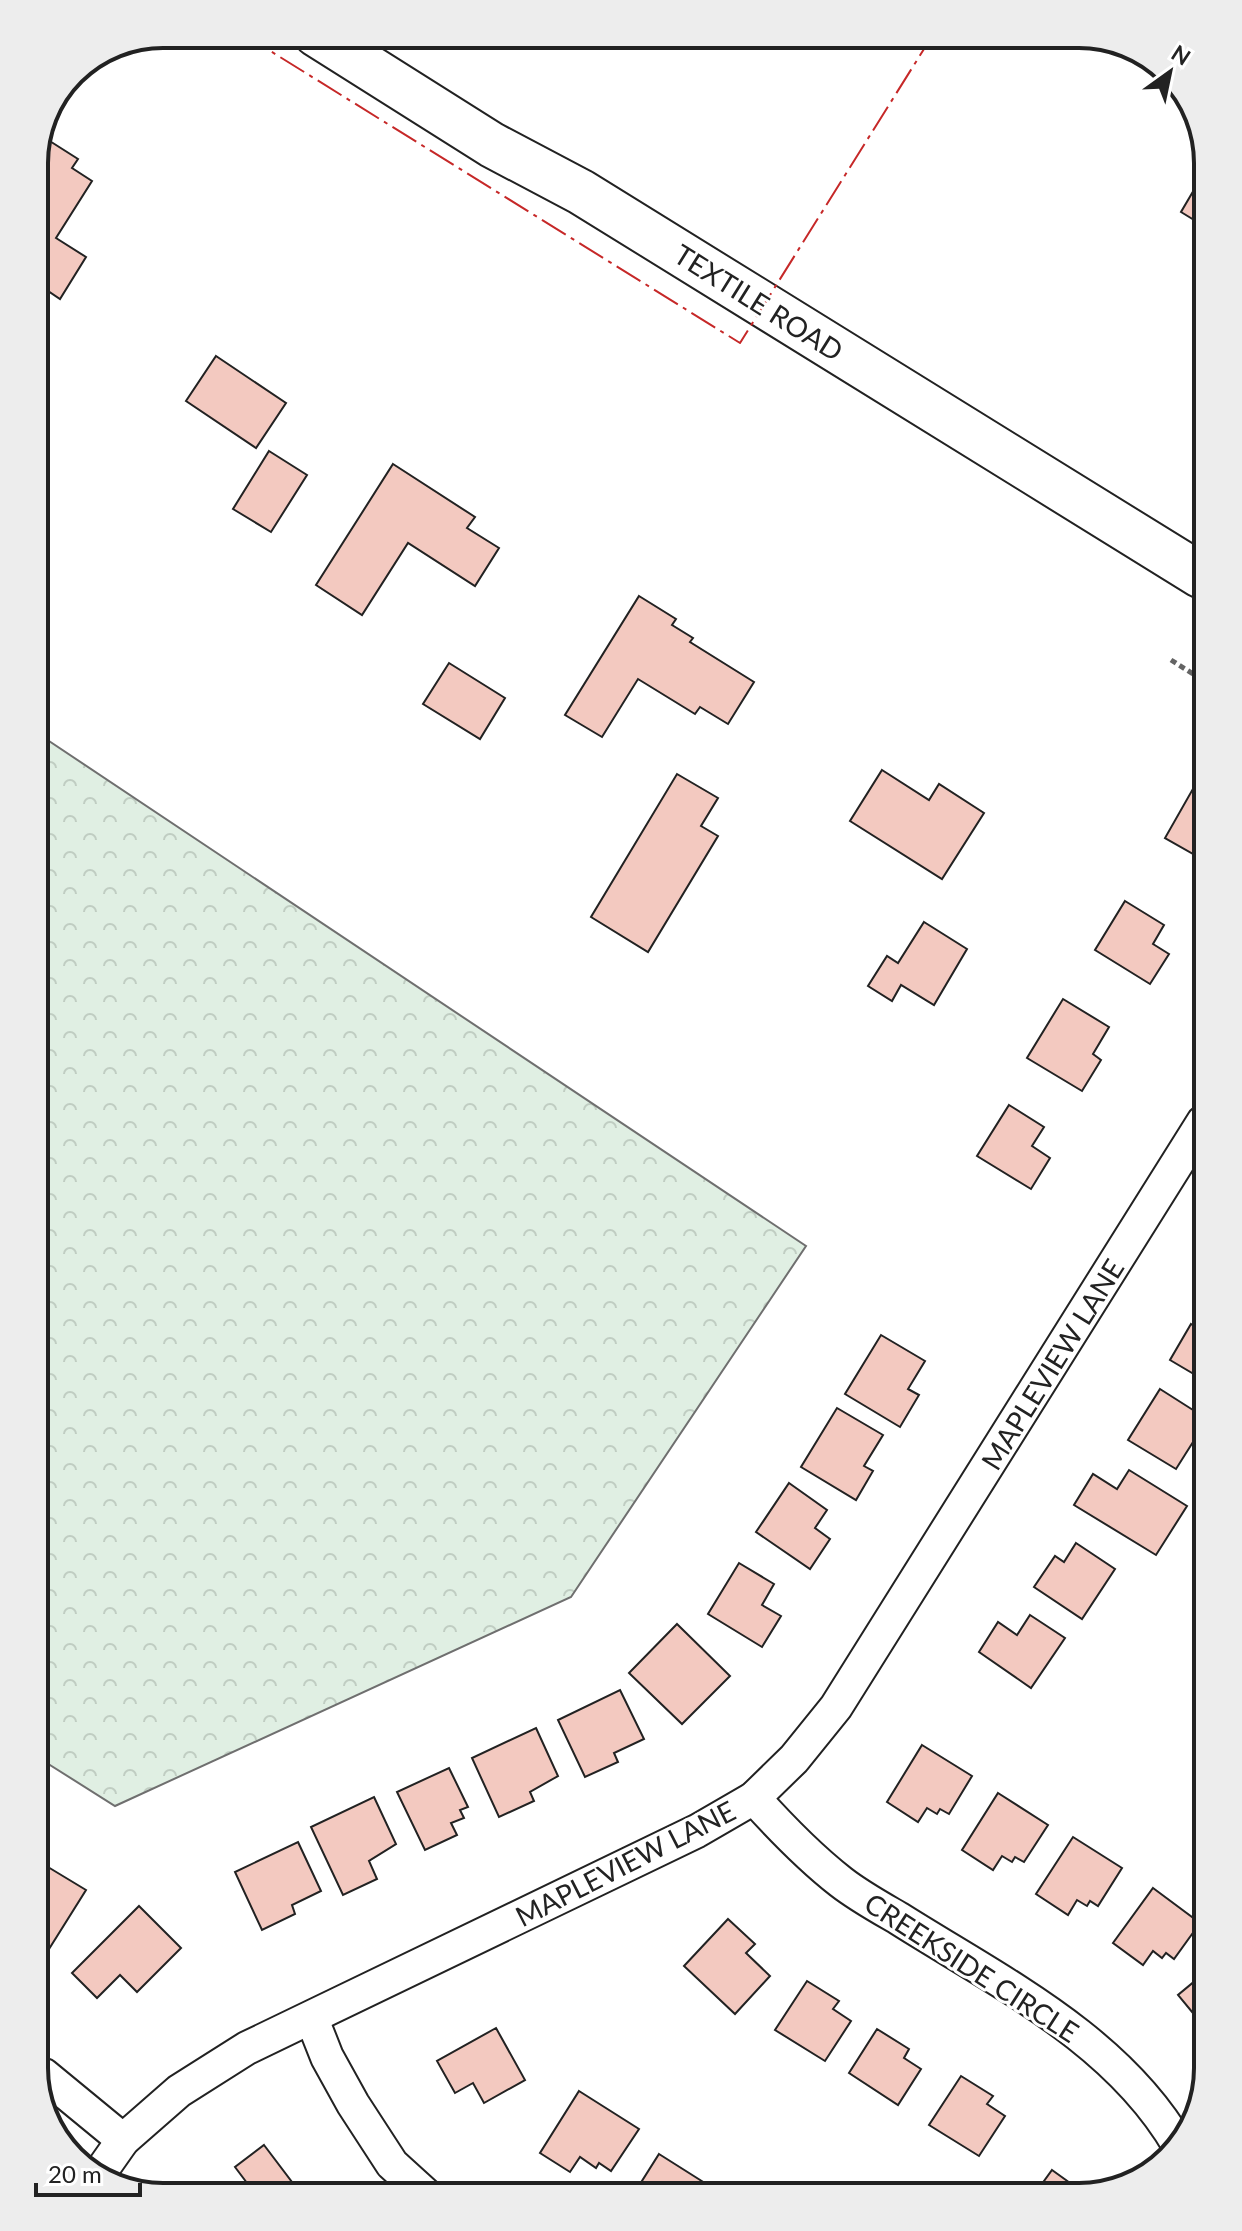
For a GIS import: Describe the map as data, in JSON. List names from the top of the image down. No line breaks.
{"streets":{"main road":["TEXTILE ROAD"],"street":["MAPLEVIEW LANE","CREEKSIDE CIRCLE"]},"crossings":[["MAPLEVIEW LANE","CREEKSIDE CIRCLE"]],"scale_bar":"20 m","north":"top right"}
